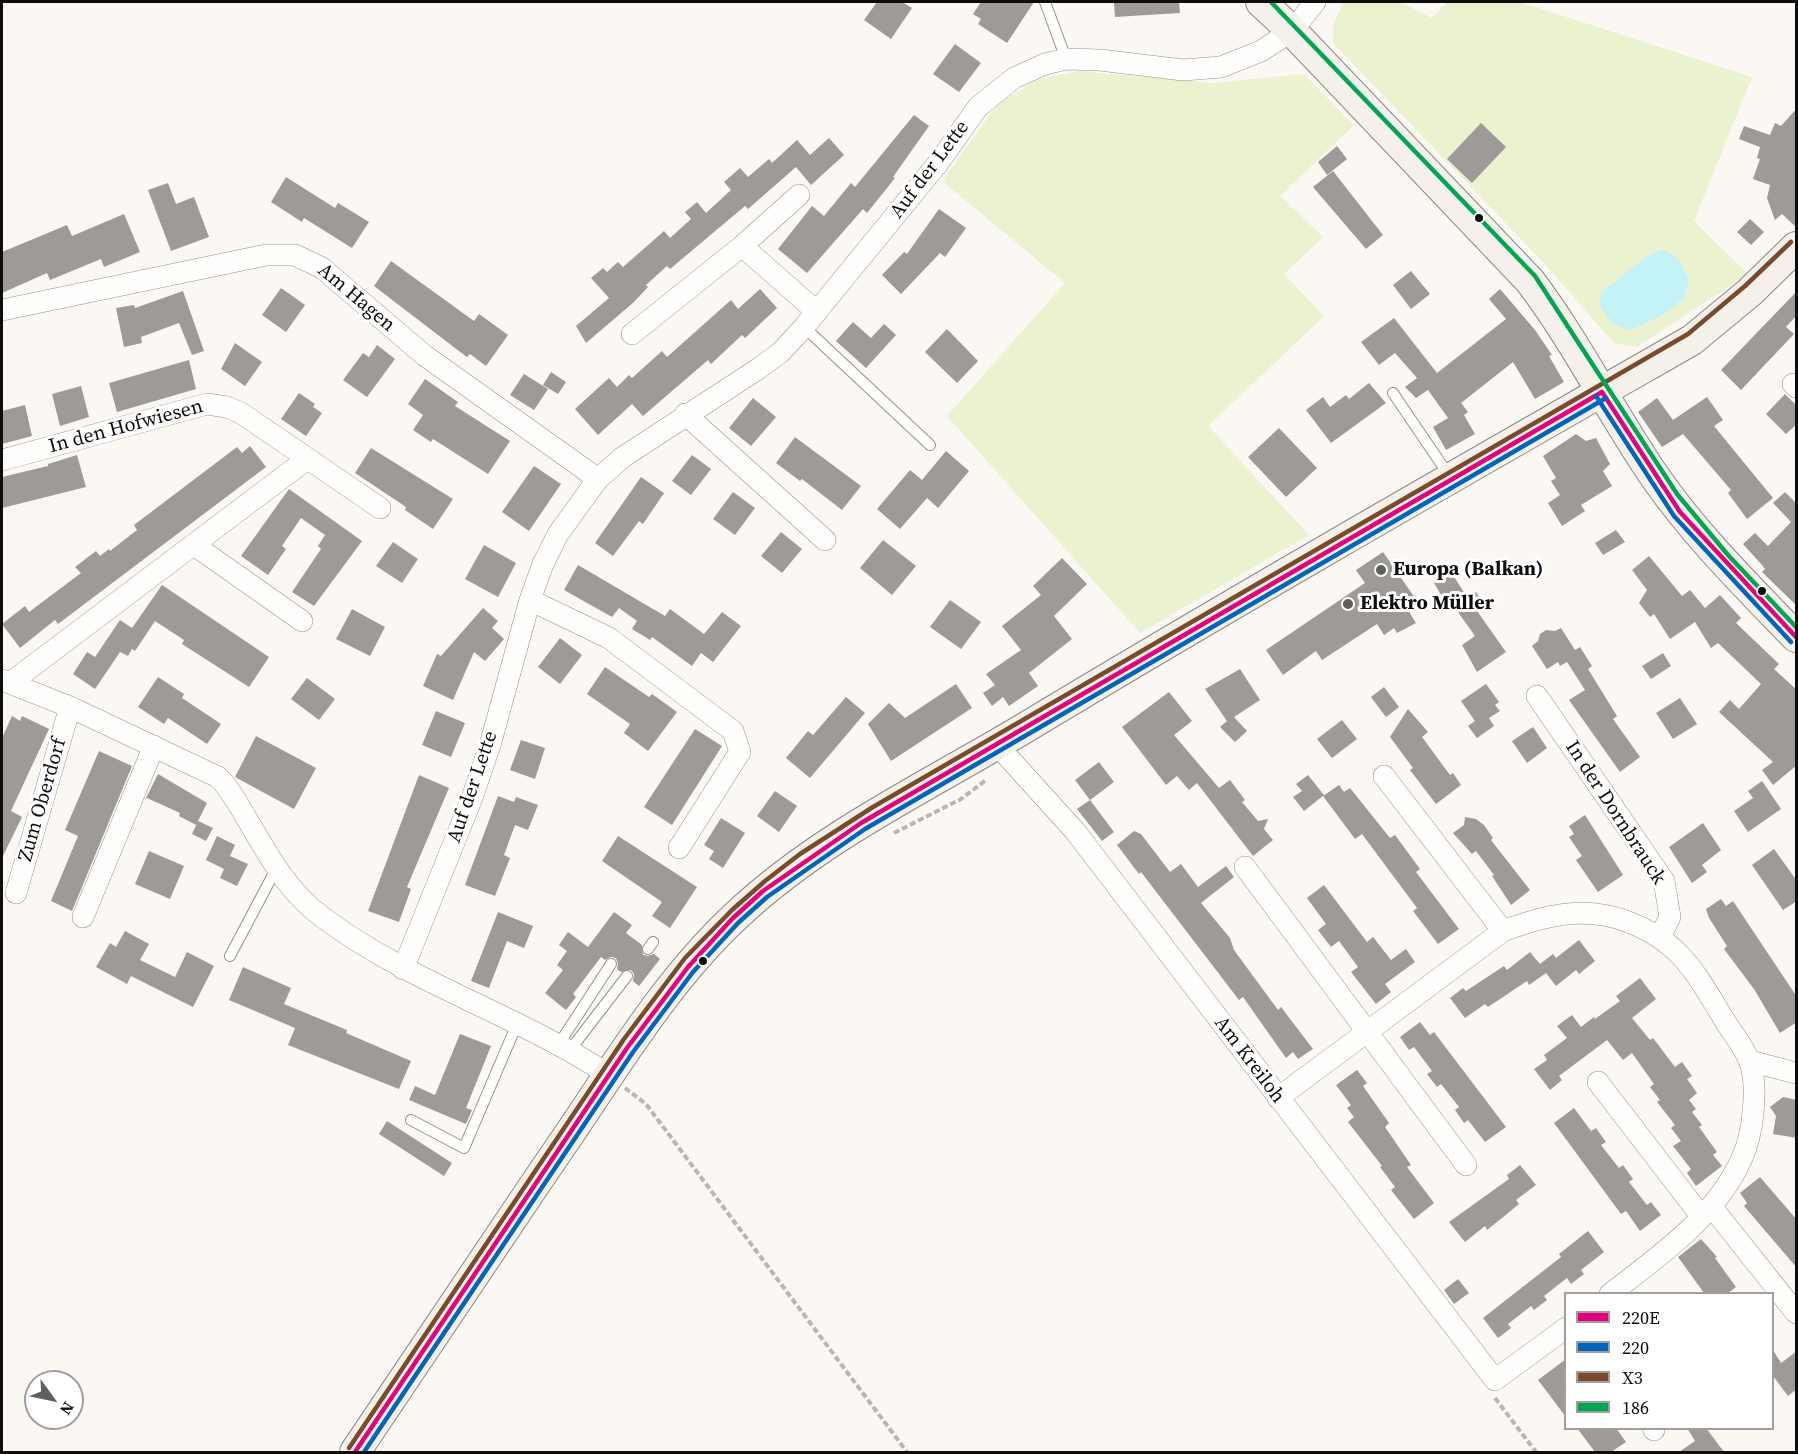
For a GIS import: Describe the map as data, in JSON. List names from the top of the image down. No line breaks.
{"streets":{"street":["Auf der Lette","Am Hagen","In den Hofwiesen","Zum Oberdorf","In der Dornbrauck","Am Kreiloh"]},"crossings":[["Auf der Lette","Am Hagen"]],"places":["Europa (Balkan)","Elektro Müller"],"lines":["transit line 186","transit line X3","transit line 220E","transit line 220"],"legend":["220E","220","X3","186"],"north":"bottom right"}
